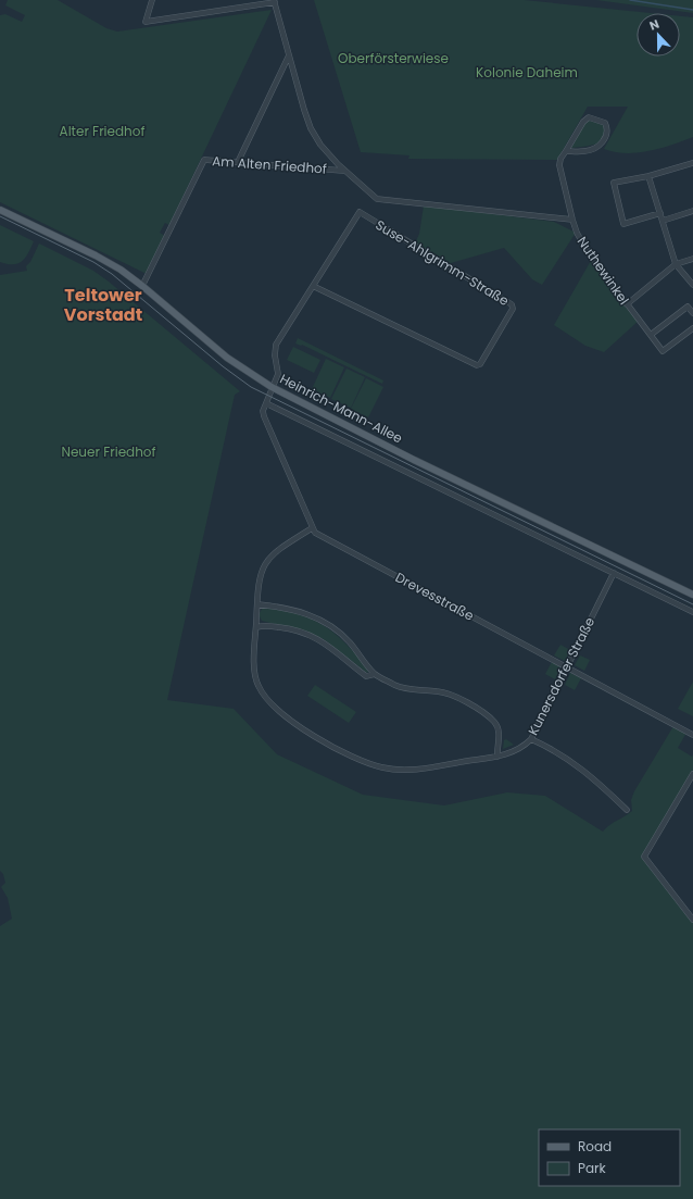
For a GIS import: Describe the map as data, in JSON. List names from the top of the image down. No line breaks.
{"streets":{"main road":["Heinrich-Mann-Allee"],"street":["Am Alten Friedhof","Suse-Ahlgrimm-Straße","Nuthewinkel","Drevesstraße","Kunersdorfer Straße"]},"crossings":[["Am Alten Friedhof","Heinrich-Mann-Allee"],["Heinrich-Mann-Allee","Kunersdorfer Straße"],["Drevesstraße","Kunersdorfer Straße"]],"districts":["Teltower Vorstadt"],"parks":["Oberförsterwiese","Kolonie Daheim","Alter Friedhof","Neuer Friedhof"],"legend":["Road","Park"],"north":"top"}
